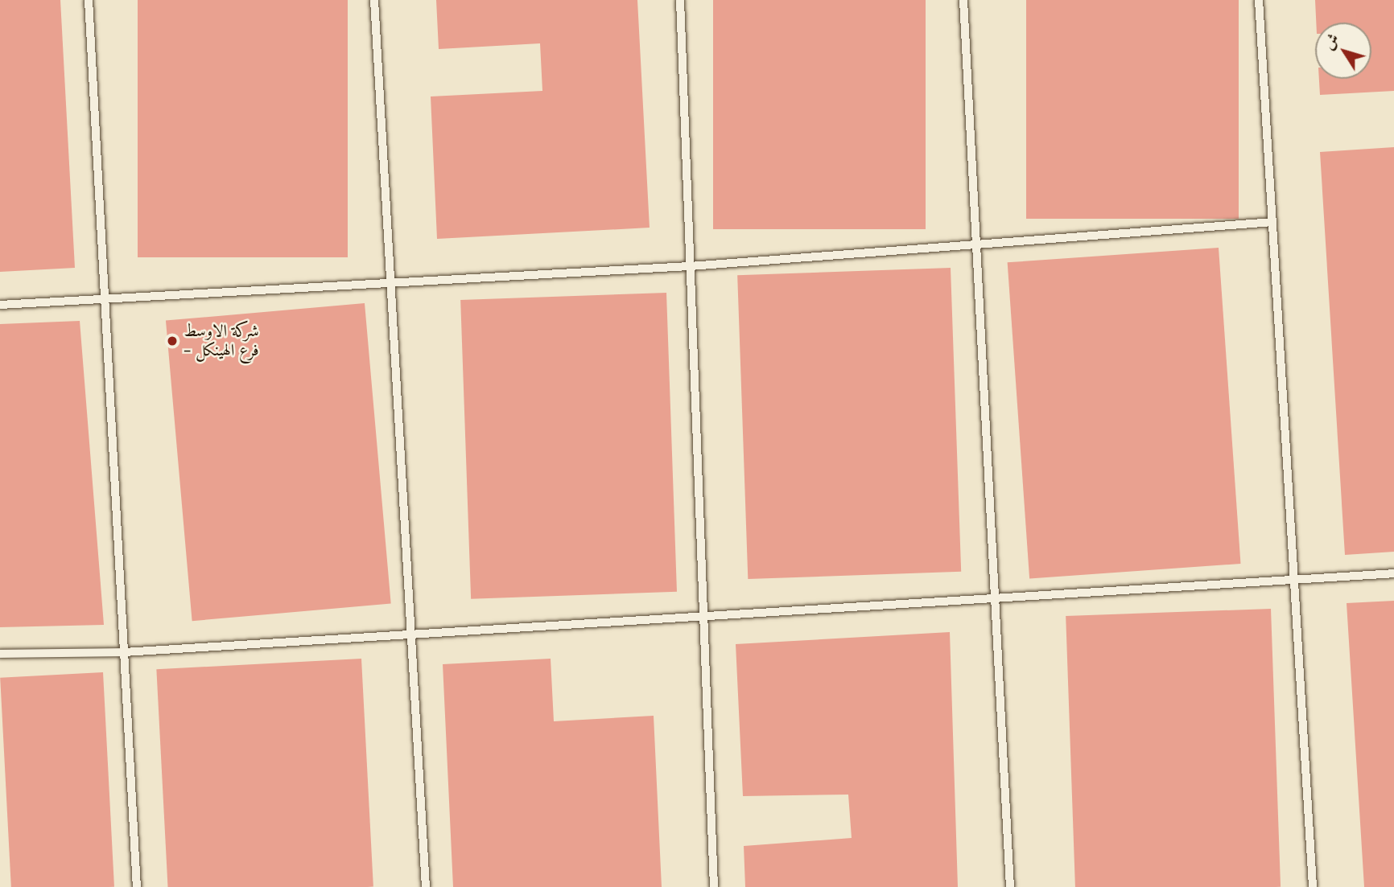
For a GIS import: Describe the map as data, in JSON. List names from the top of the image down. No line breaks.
{"places":["شركة الاوسط - فرع الهينكل"],"north":"top left"}
